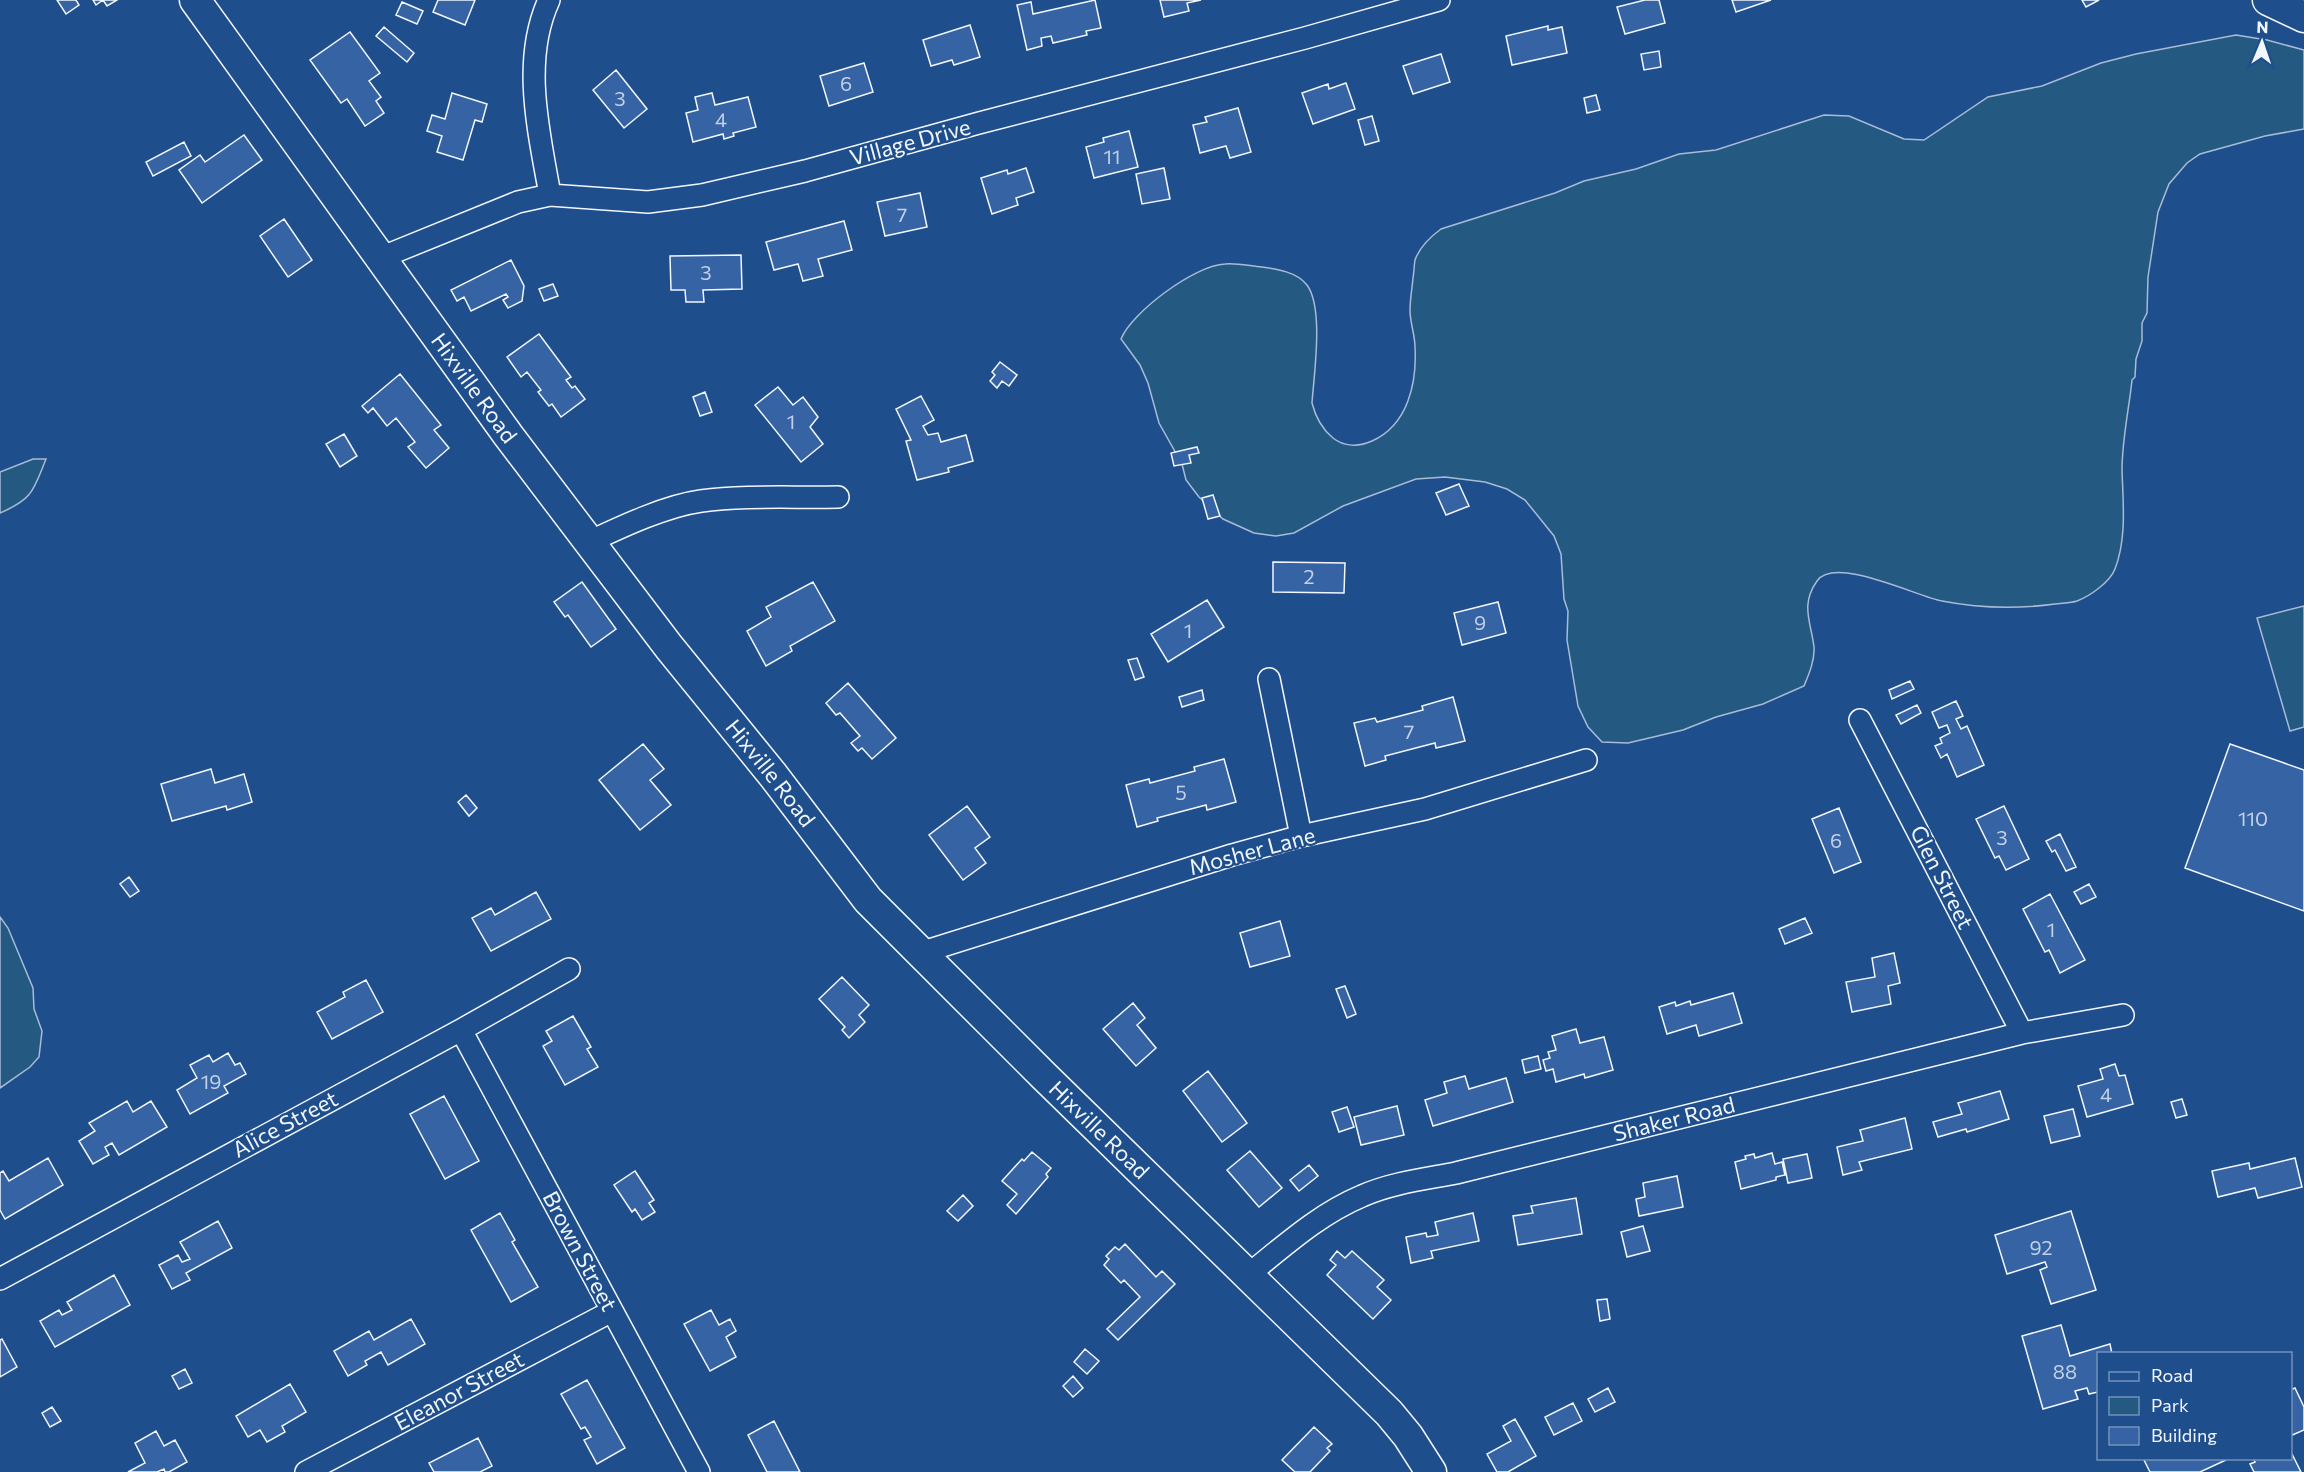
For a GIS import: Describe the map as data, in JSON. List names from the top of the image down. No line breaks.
{"streets":{"street":["Village Drive","Hixville Road","Mosher Lane","Glen Street","Shaker Road","Alice Street","Brown Street","Eleanor Street"]},"crossings":[["Village Drive","Hixville Road"],["Hixville Road","Mosher Lane"],["Hixville Road","Shaker Road"],["Glen Street","Shaker Road"],["Alice Street","Brown Street"],["Brown Street","Eleanor Street"]],"house_numbers":["6","3","4","11","7","3","1","2","9","1","7","5","110","3","6","1","19","4","92","88"],"legend":["Road","Park","Building"],"north":"top"}
